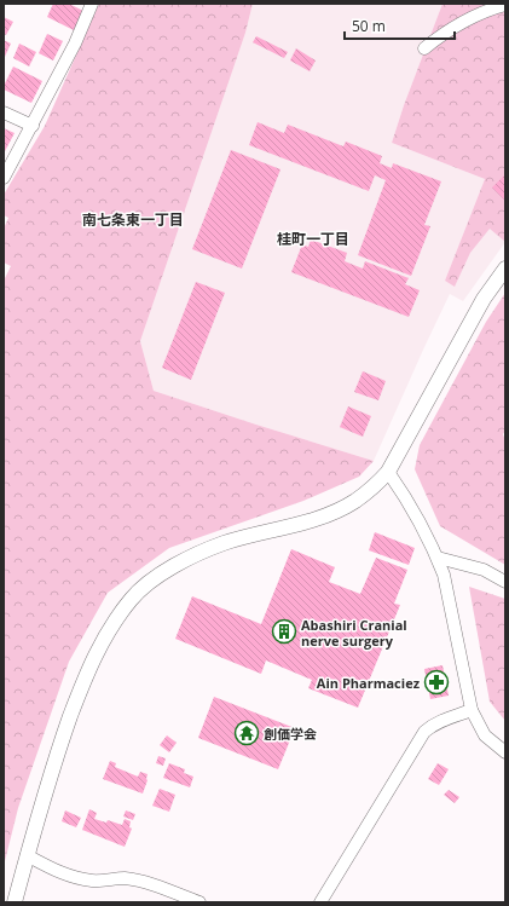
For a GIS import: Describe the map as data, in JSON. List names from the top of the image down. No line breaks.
{"districts":["南七条東一丁目","桂町一丁目"],"places":{"building":["Abashiri Cranial nerve surgery"],"pharmacy":["Ain Pharmaciez"],"temple":["創価学会"]},"scale_bar":"50 m"}
